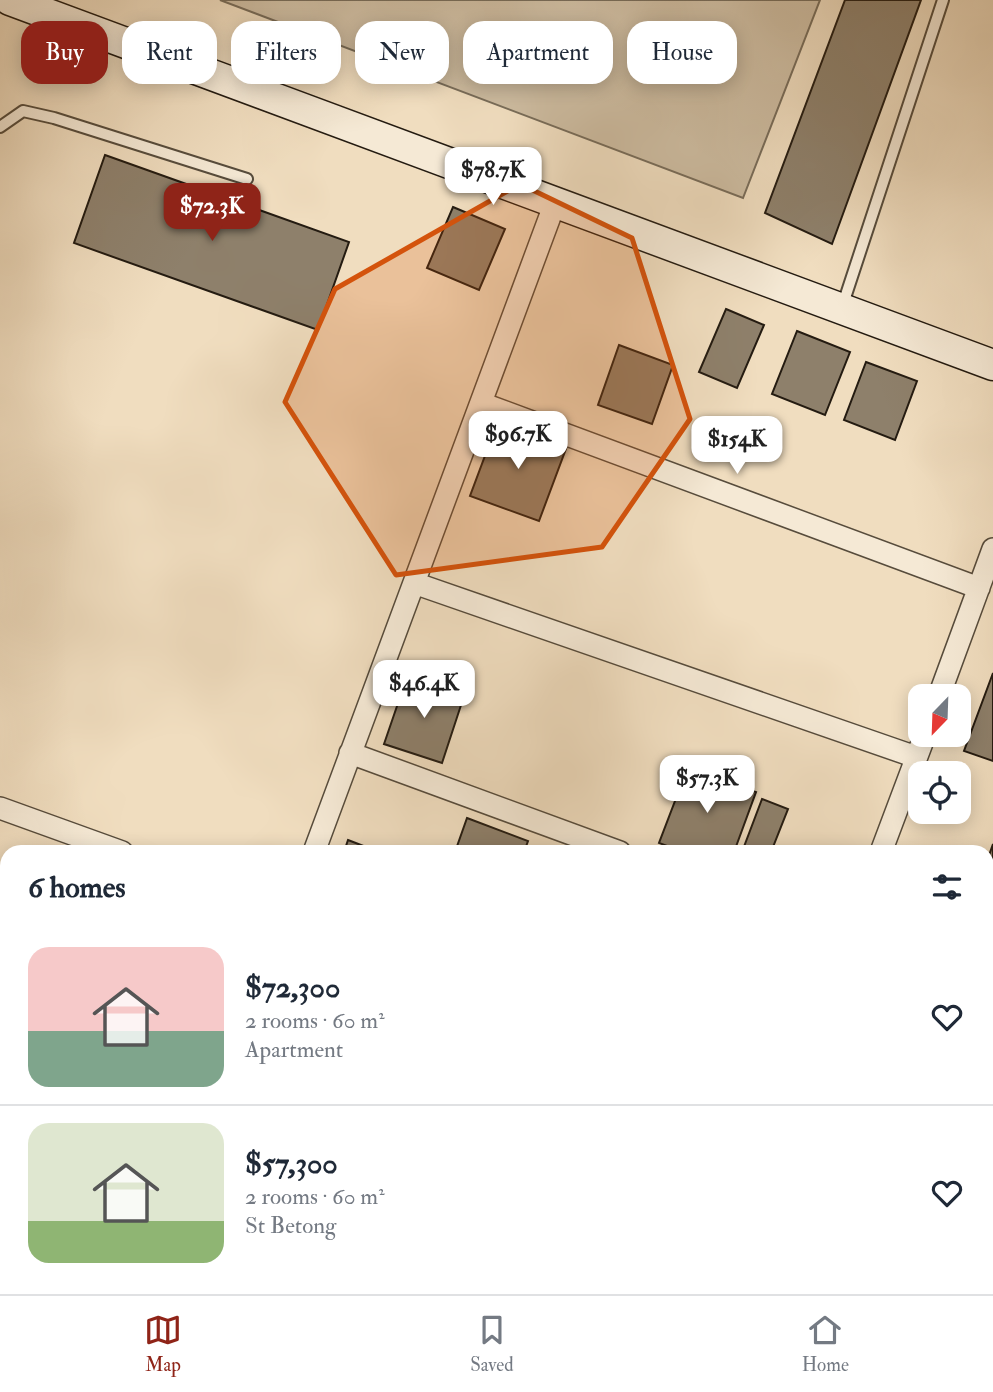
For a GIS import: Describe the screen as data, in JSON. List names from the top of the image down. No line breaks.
{"north":"bottom left","page":{"chip":["Buy","Rent","Filters","New","Apartment","House"],"price":["$78.7K","$72.3K","$96.7K","$154K","$46.4K","$57.3K"],"heading":"6 homes","list":[{"name":"$72,300","note":"2 rooms · 60 m² · Apartment"},{"name":"$57,300","note":"2 rooms · 60 m² · St Betong"}],"tabs":["Map","Saved","Home"]}}
